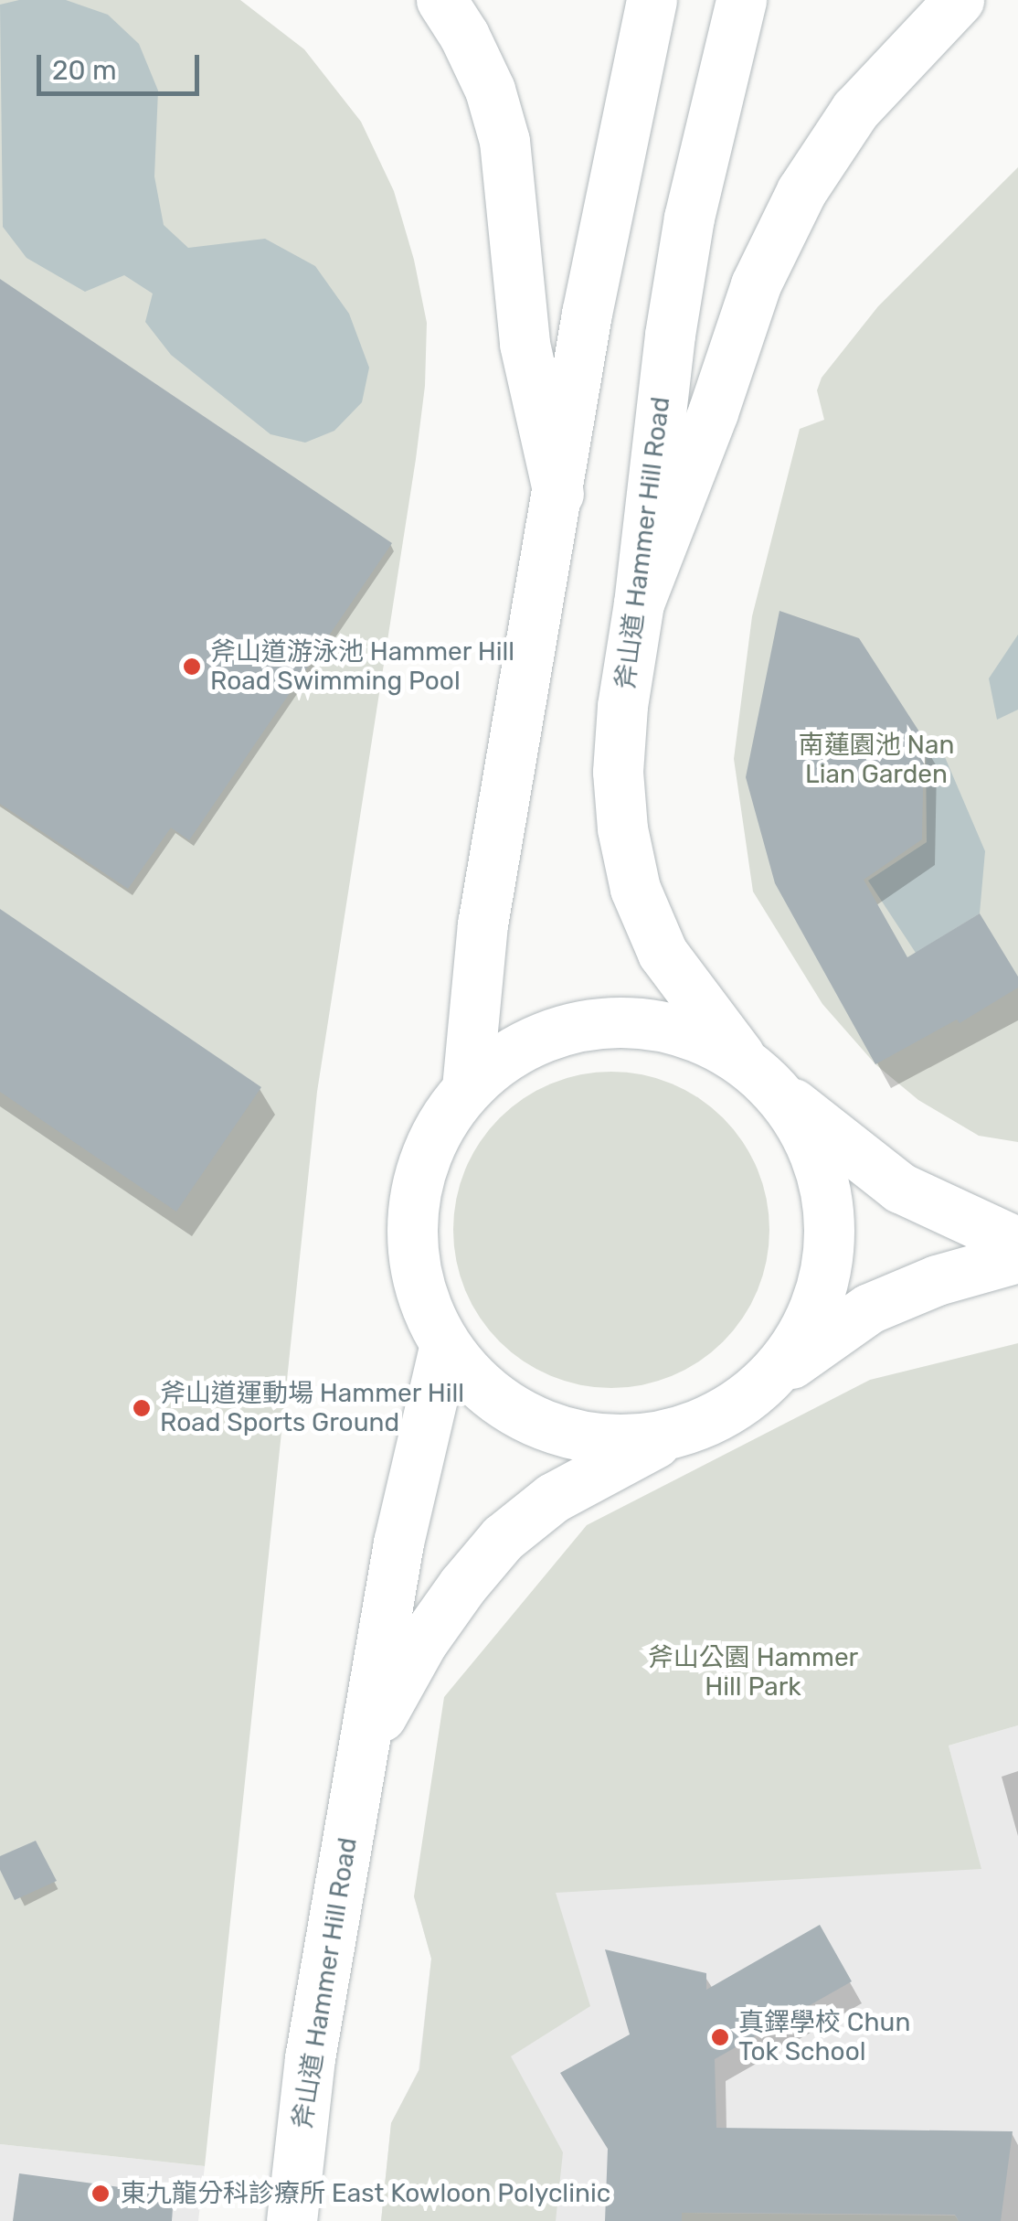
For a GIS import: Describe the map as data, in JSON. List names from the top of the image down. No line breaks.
{"streets":{"main road":["斧山道 Hammer Hill Road"]},"parks":["南蓮園池 Nan Lian Garden","斧山公園 Hammer Hill Park"],"places":["斧山道游泳池 Hammer Hill Road Swimming Pool","斧山道運動場 Hammer Hill Road Sports Ground","真鐸學校 Chun Tok School","東九龍分科診療所 East Kowloon Polyclinic"],"scale_bar":"20 m"}
